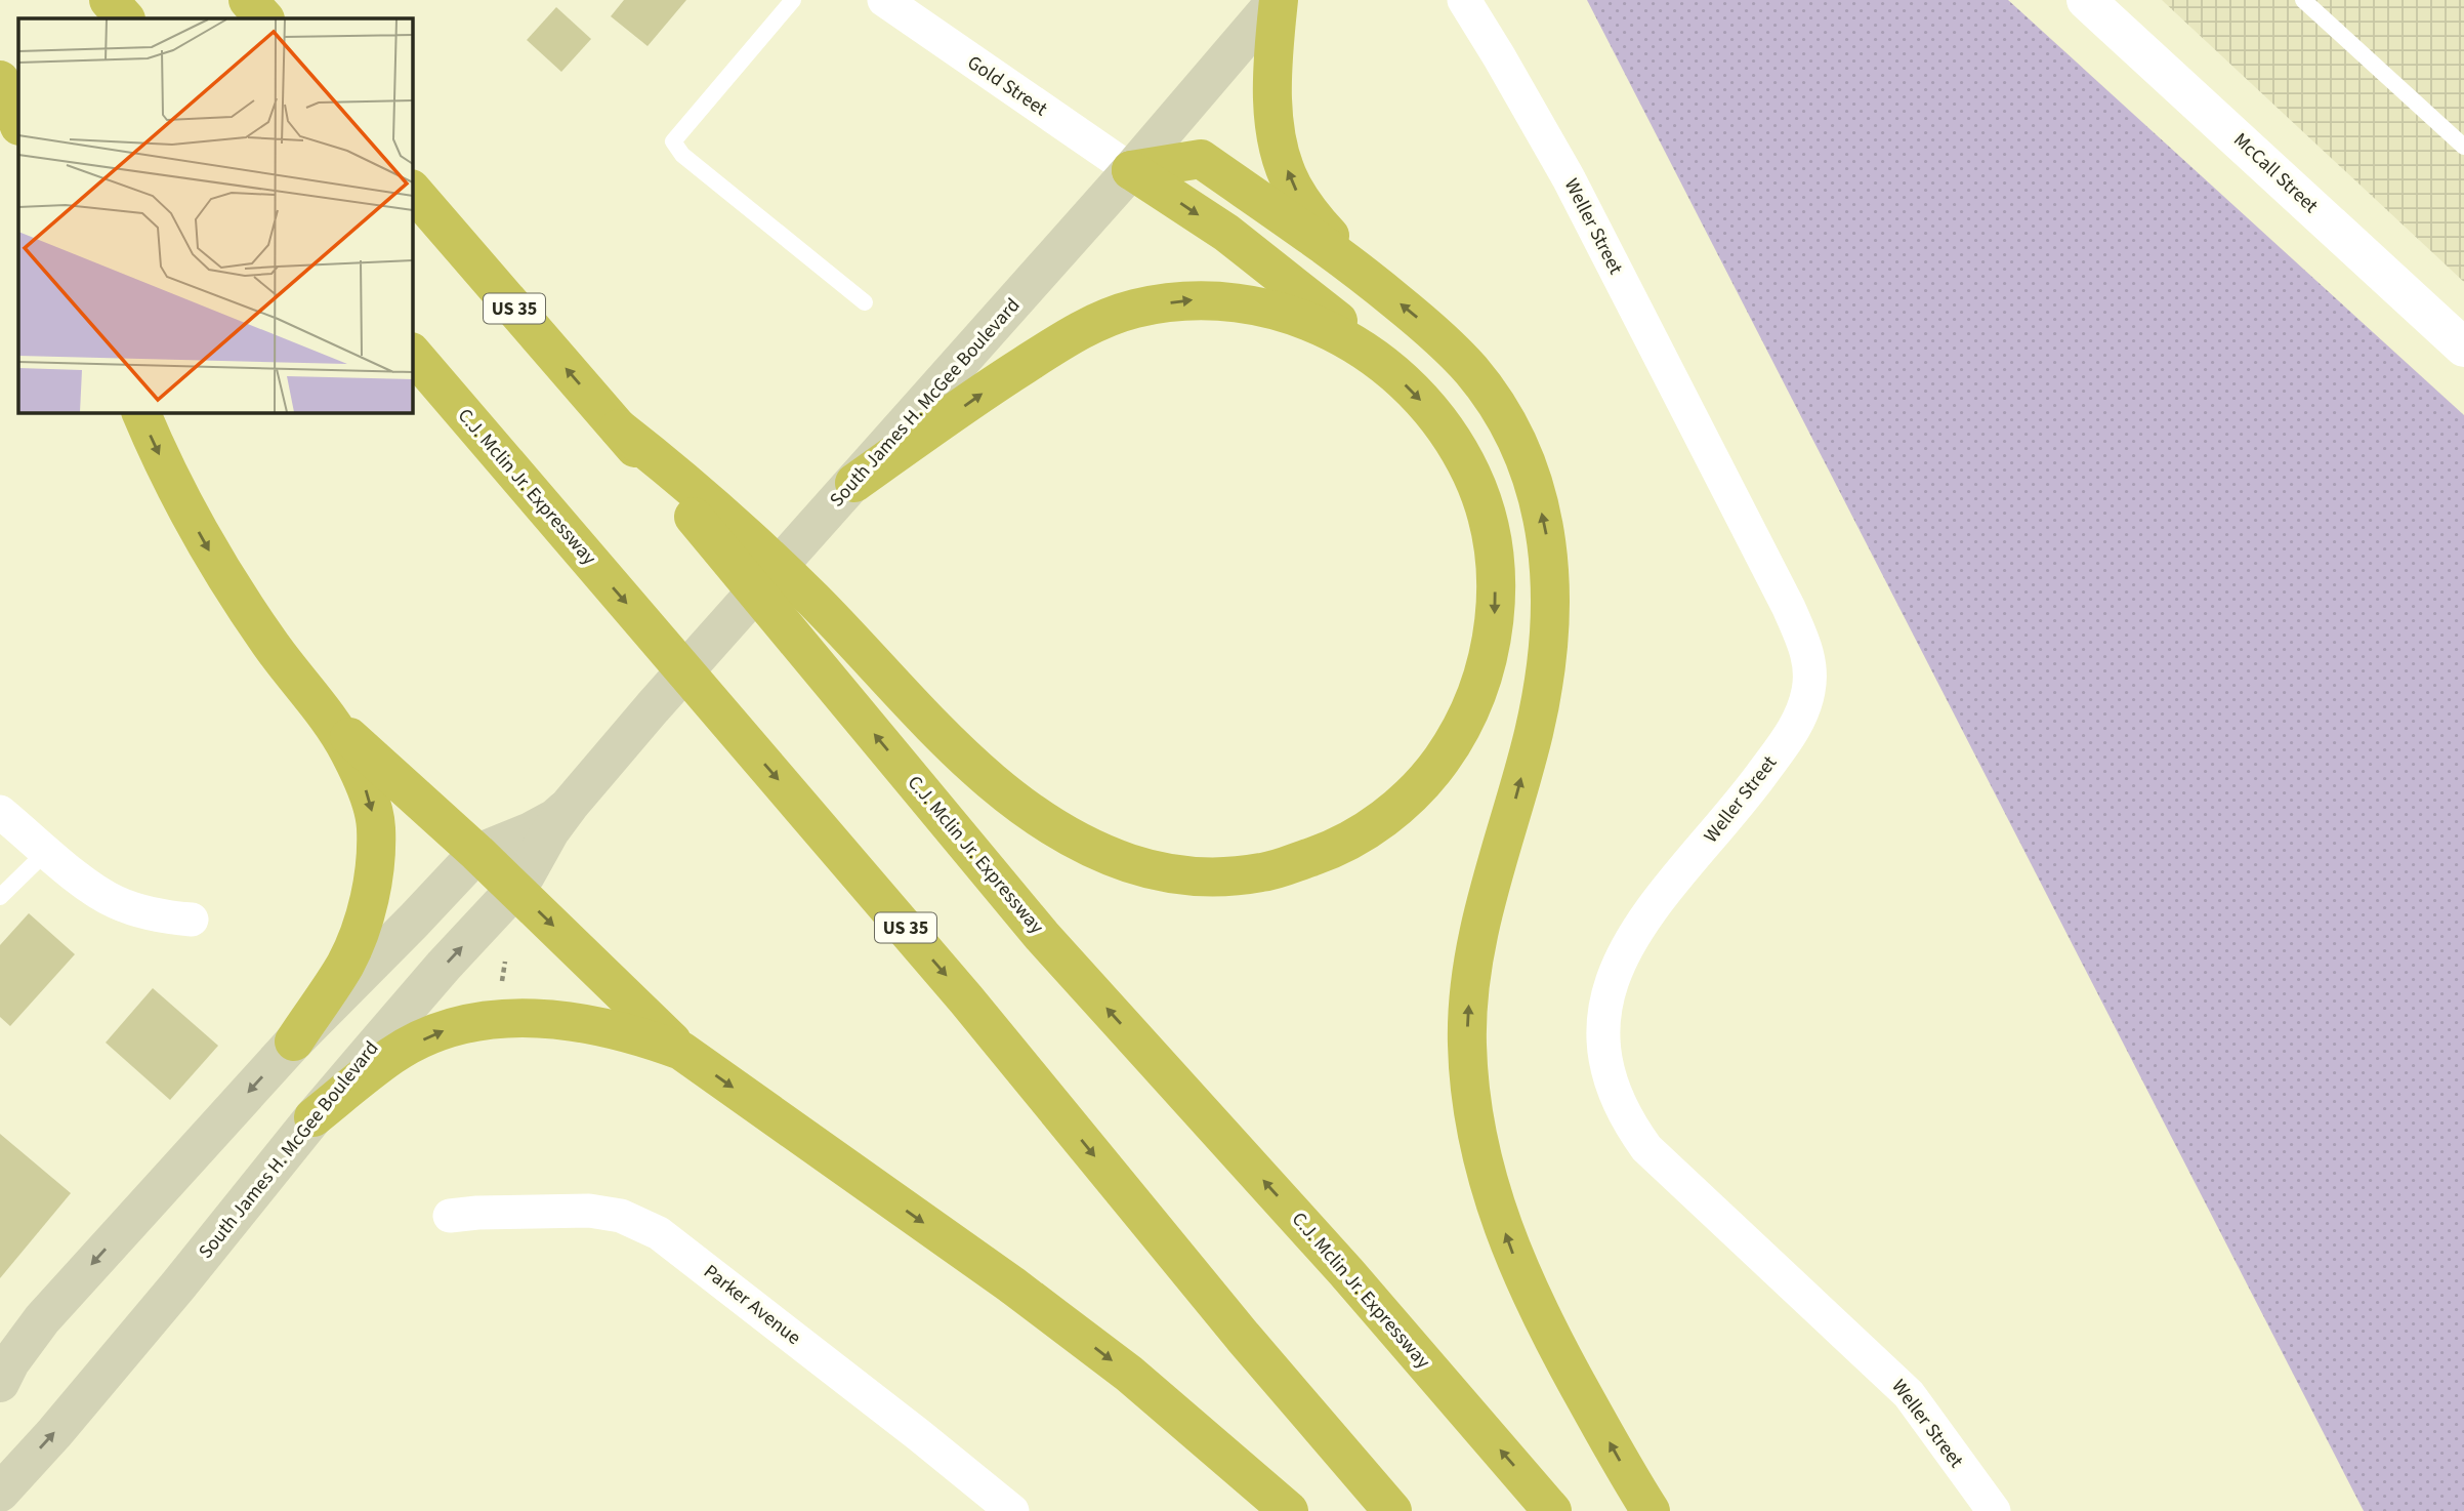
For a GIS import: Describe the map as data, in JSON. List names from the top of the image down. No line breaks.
{"streets":{"highway":["US 35","C.J. Mclin Jr. Expressway"],"main road":["South James H. McGee Boulevard"],"street":["Gold Street","McCall Street","Weller Street","Parker Avenue"]},"crossings":[["Gold Street","South James H. McGee Boulevard"]]}
